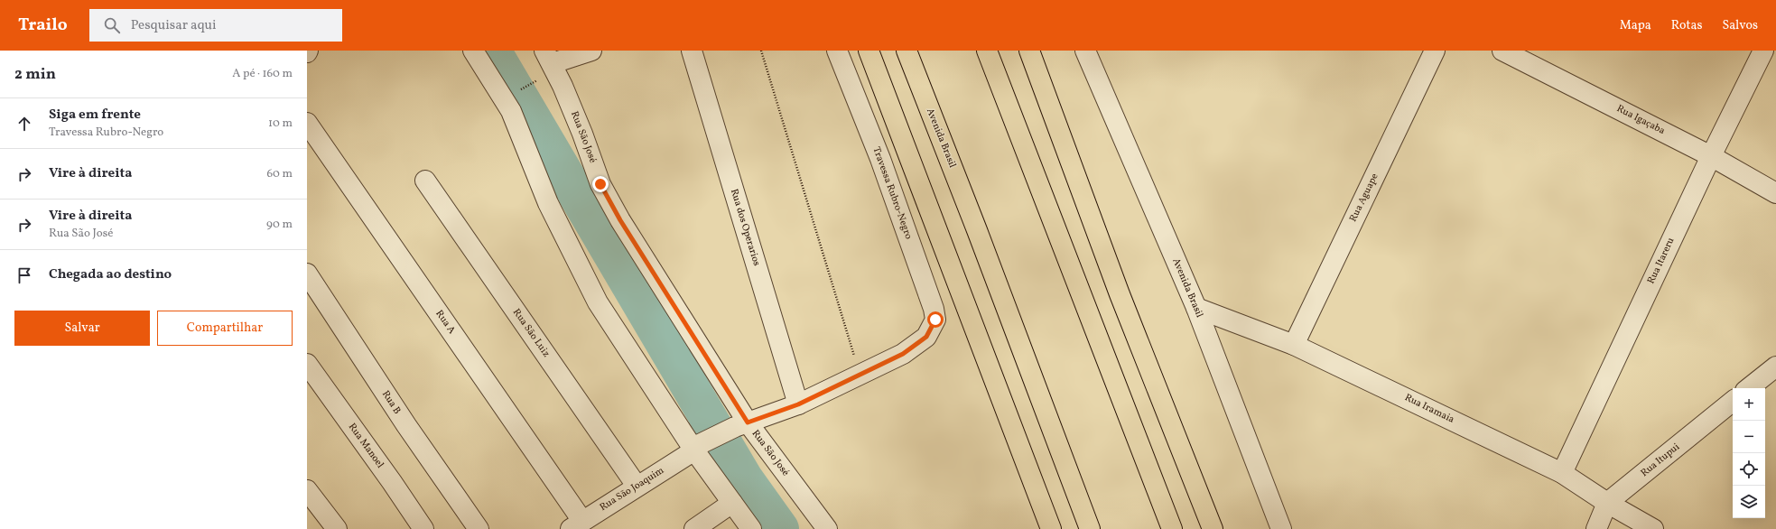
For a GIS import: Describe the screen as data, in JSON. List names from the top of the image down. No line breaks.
{"streets":{"highway":["Avenida Brasil"],"street":["Rua Igaçaba","Rua São José","Travessa Rubro-Negro","Rua Aguape","Rua dos Operarios","Rua Itareru","Rua A","Rua São Luiz","Rua B","Rua Iramaia","Rua Manoel","Rua Itupui","Rua São Joaquim"]},"crossings":[["Rua Igaçaba","Rua Itareru"],["Rua São José","Rua São Joaquim"],["Avenida Brasil","Rua Iramaia"],["Travessa Rubro-Negro","Rua São Joaquim"],["Rua Aguape","Rua Iramaia"],["Rua dos Operarios","Rua São Joaquim"],["Rua Itareru","Rua Iramaia"],["Rua A","Rua São Joaquim"],["Rua São Luiz","Rua São Joaquim"],["Rua Iramaia","Rua Itupui"]],"page":{"header":"Trailo","search":"Pesquisar aqui","nav":["Mapa","Rotas","Salvos"],"heading":["2 min","A pé · 160 m"],"list":[["Siga em frente","Travessa Rubro-Negro","10 m"],["Vire à direita","60 m"],["Vire à direita","Rua São José","90 m"],"Chegada ao destino"],"buttons":["Salvar","Compartilhar"],"map_buttons":["+","−"]}}
